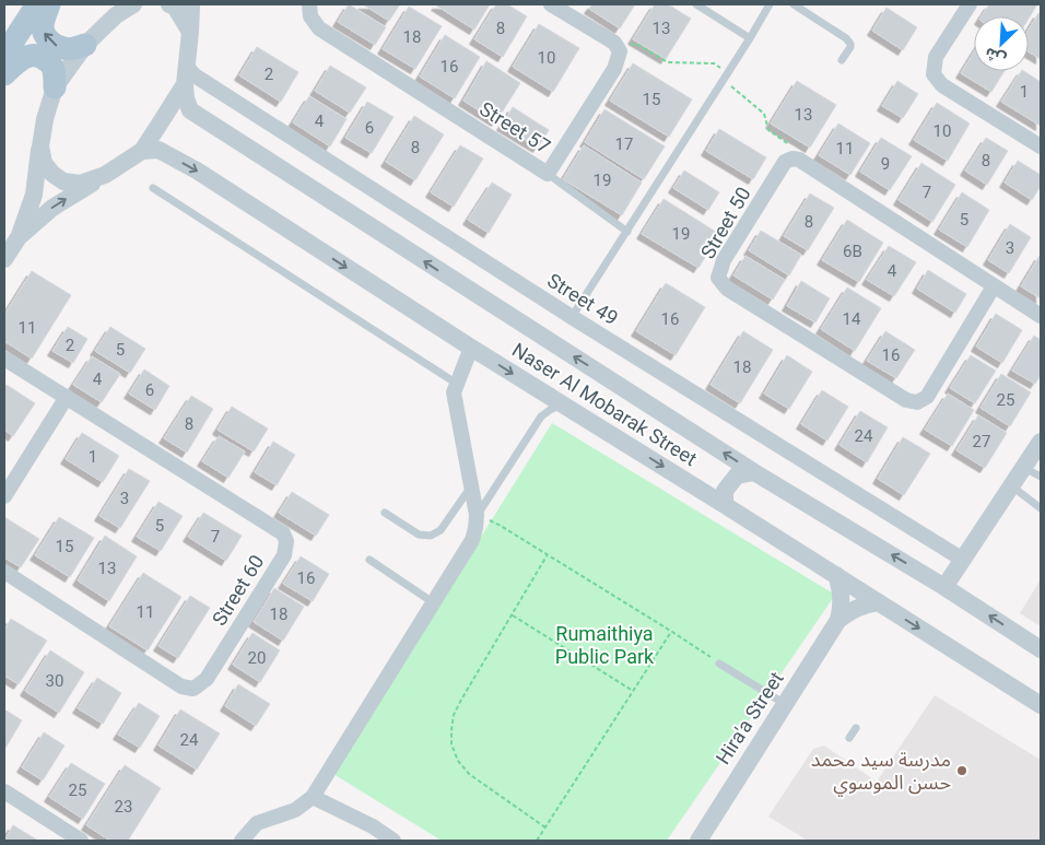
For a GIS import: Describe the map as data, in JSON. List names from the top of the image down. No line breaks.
{"streets":{"street":["Street 57","Street 50","Street 49","Naser Al Mobarak Street","Street 60","Hira'a Street"]},"crossings":[["Street 49","Naser Al Mobarak Street"],["Naser Al Mobarak Street","Hira'a Street"]],"parks":["Rumaithiya Public Park"],"places":["مدرسة سيد محمد حسن الموسوي"],"house_numbers":["8","13","18","10","16","2","1","15","13","4","6","10","17","8","11","8","9","19","7","5","8","19","3","6B","4","16","14","11","2","5","16","18","4","6","25","8","24","27","1","3","5","7","15","13","16","11","18","20","30","24","25","23"],"north":"bottom left"}
